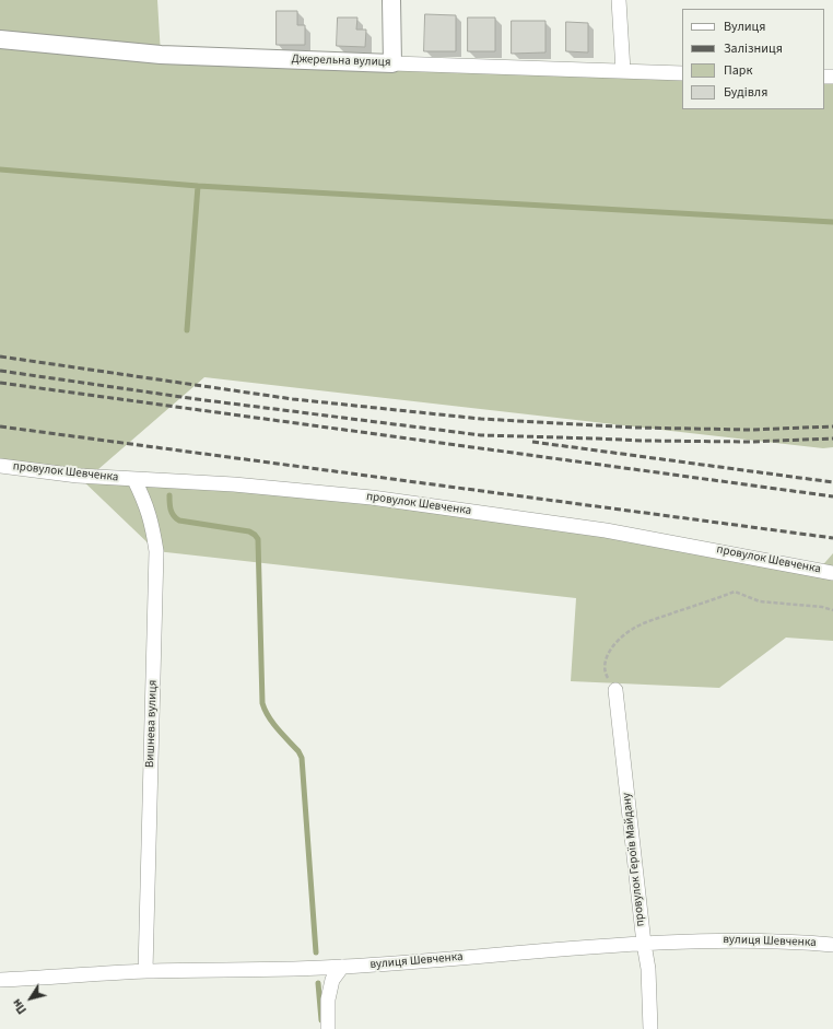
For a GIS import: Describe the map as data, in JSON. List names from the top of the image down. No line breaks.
{"streets":{"street":["Джерельна вулиця","провулок Шевченка","Вишнева вулиця","провулок Героїв Майдану","вулиця Шевченка"]},"crossings":[["провулок Шевченка","Вишнева вулиця"],["Вишнева вулиця","вулиця Шевченка"],["провулок Героїв Майдану","вулиця Шевченка"]],"legend":["Вулиця","Залізниця","Парк","Будівля"],"north":"bottom left"}
